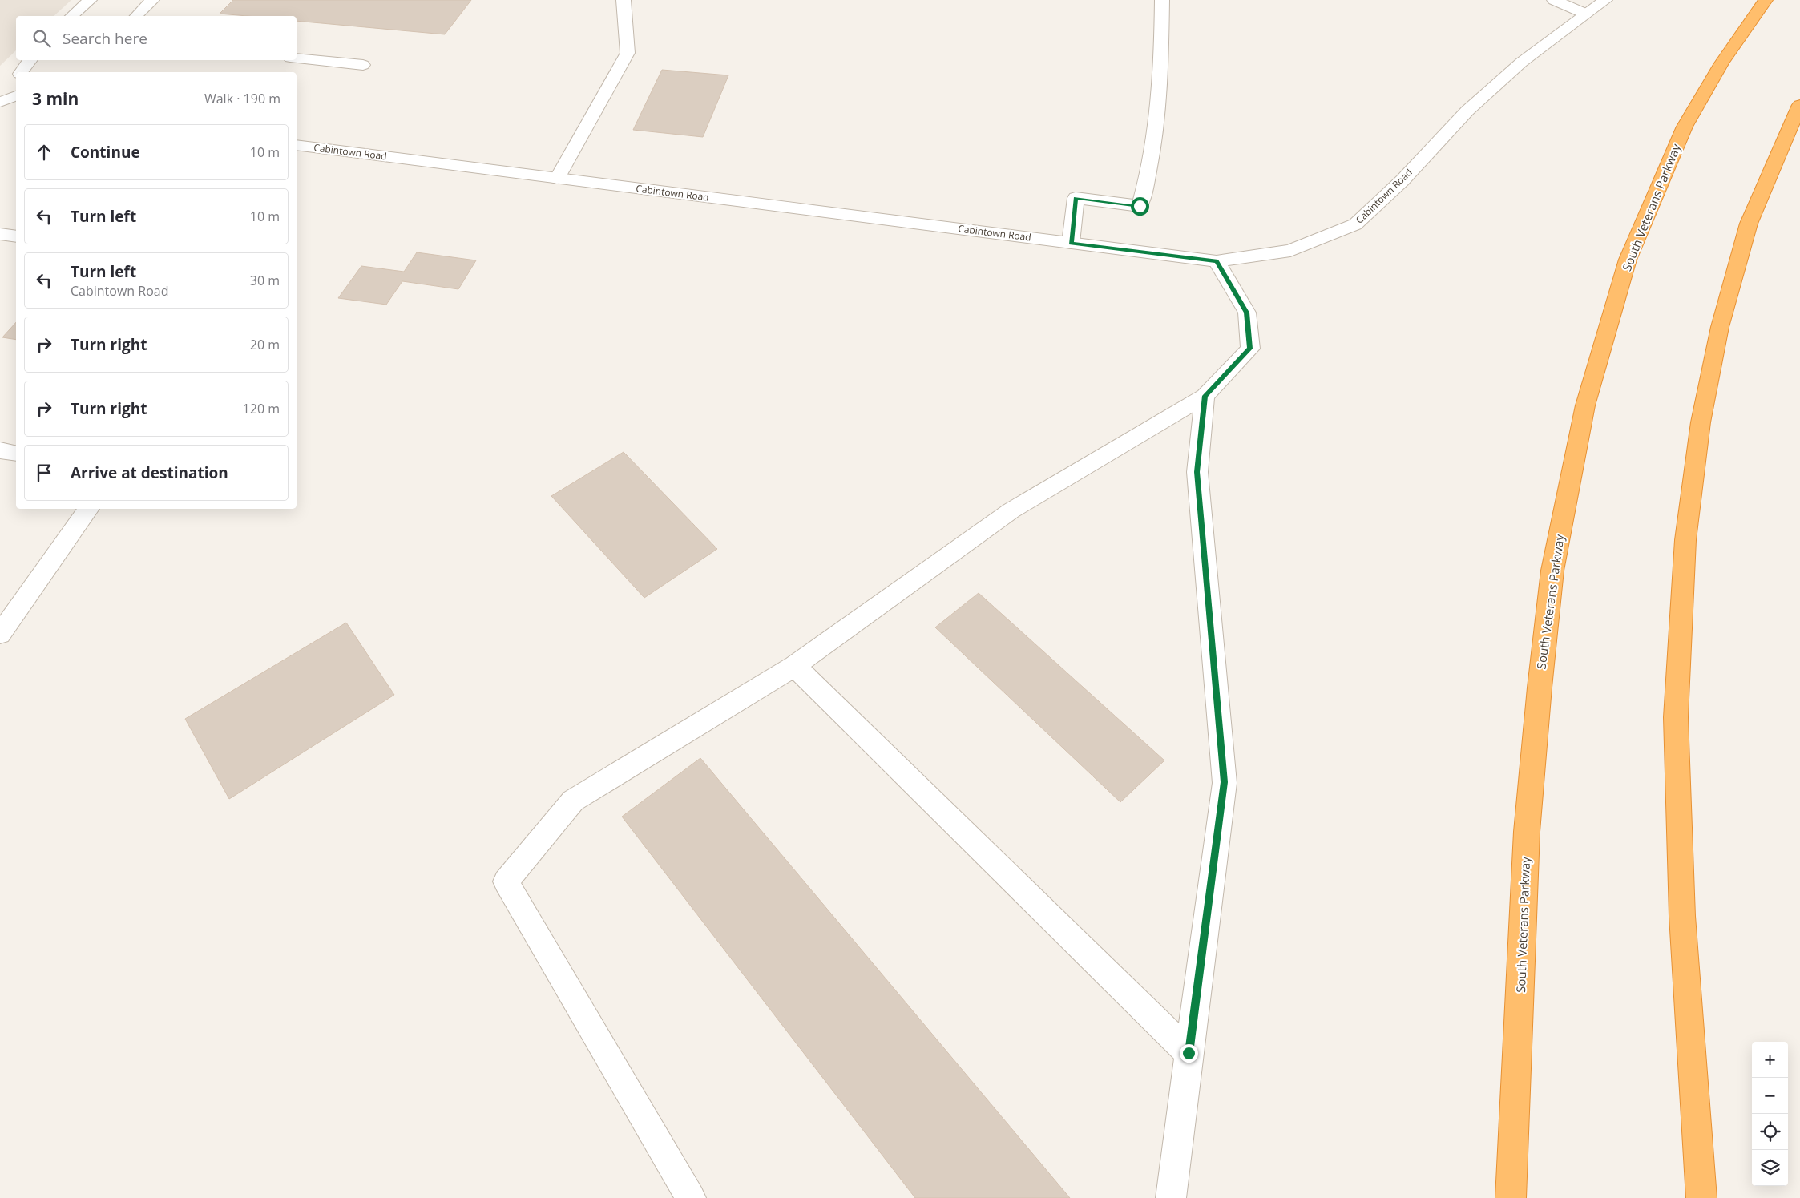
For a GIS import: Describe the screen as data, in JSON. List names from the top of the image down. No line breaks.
{"streets":{"highway":["South Veterans Parkway"],"street":["Cabintown Road"]},"page":{"search":"Search here","heading":["3 min","Walk · 190 m"],"list":[["Continue","10 m"],["Turn left","10 m"],["Turn left","Cabintown Road","30 m"],["Turn right","20 m"],["Turn right","120 m"],"Arrive at destination"],"map_buttons":["+","−"]}}
